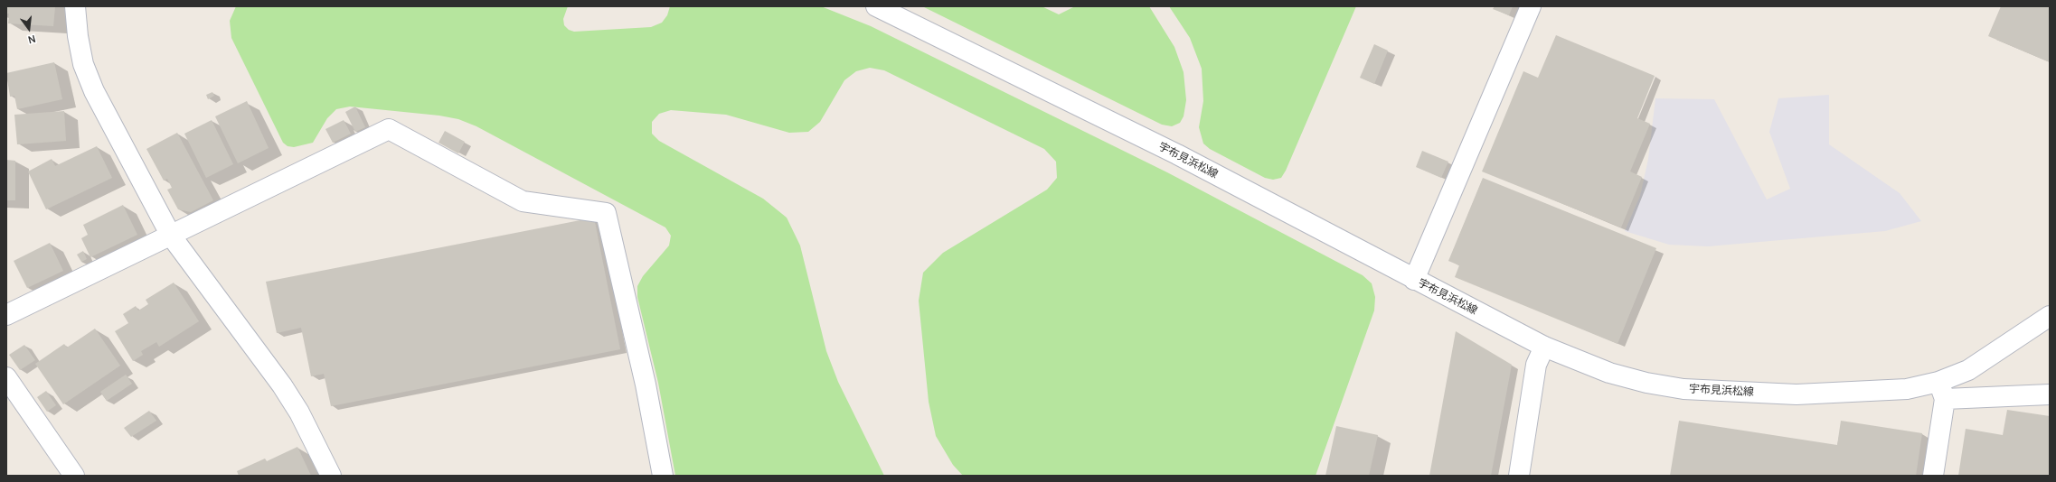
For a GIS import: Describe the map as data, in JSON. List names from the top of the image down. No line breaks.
{"streets":{"street":["宇布見浜松線"]},"north":"bottom"}
